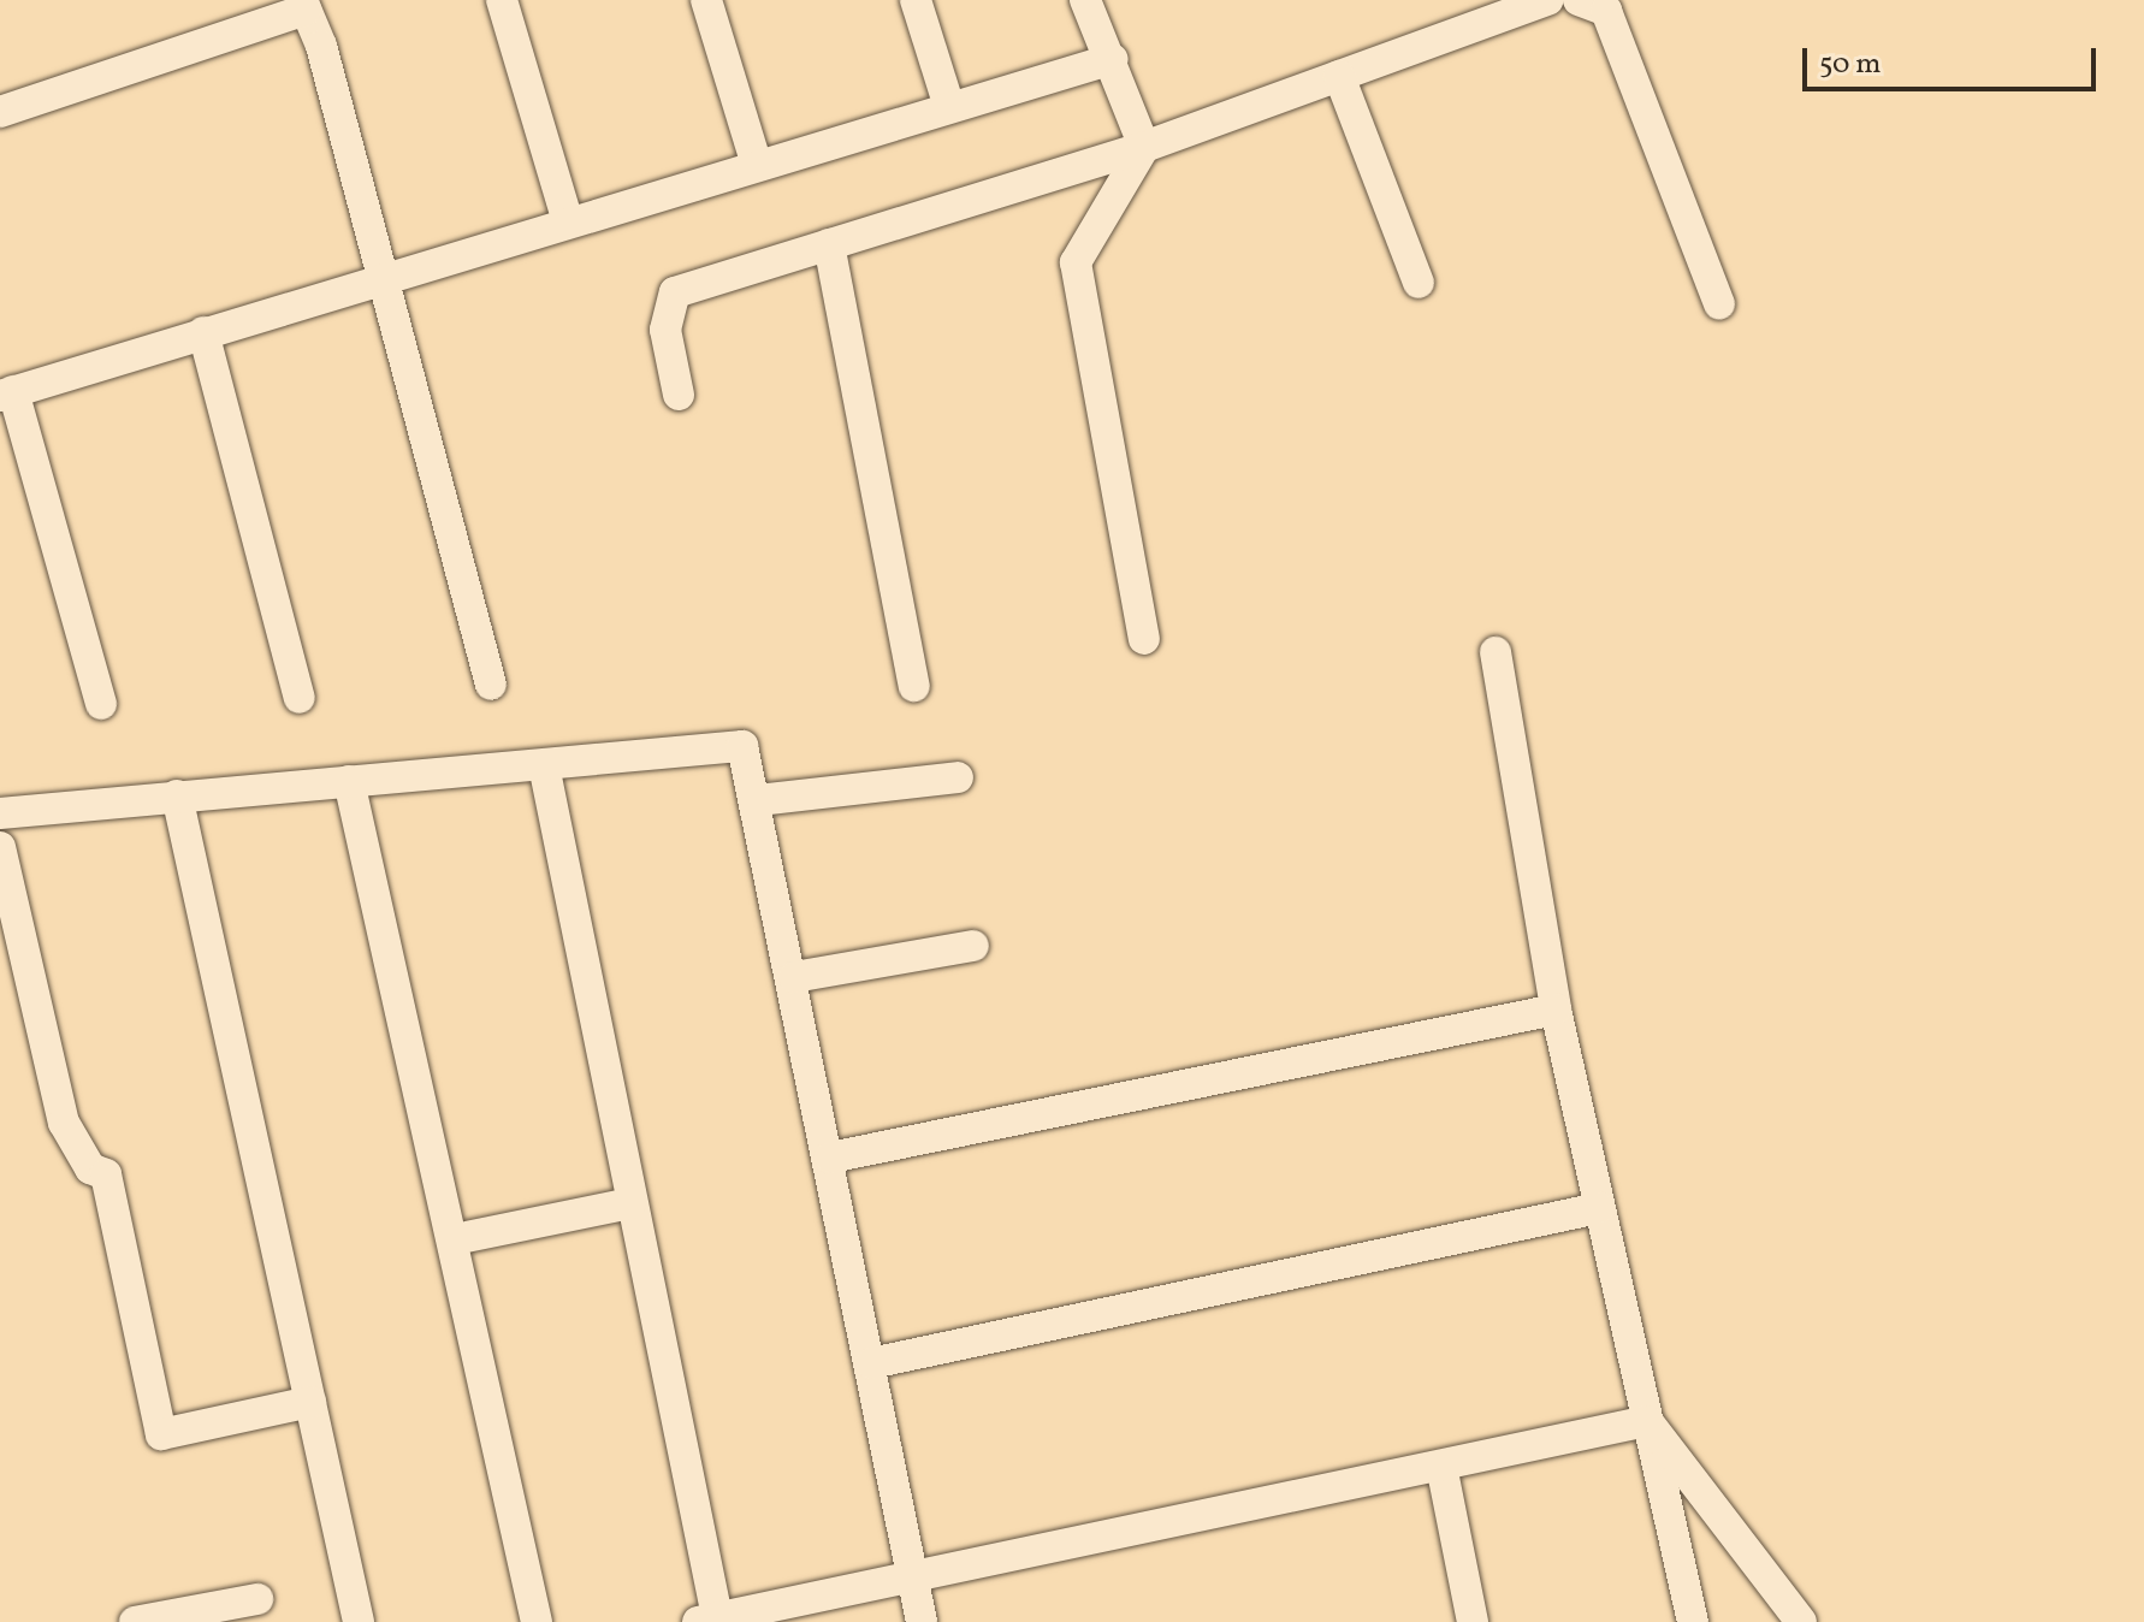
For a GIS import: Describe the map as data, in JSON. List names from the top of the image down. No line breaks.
{"scale_bar":"50 m"}
